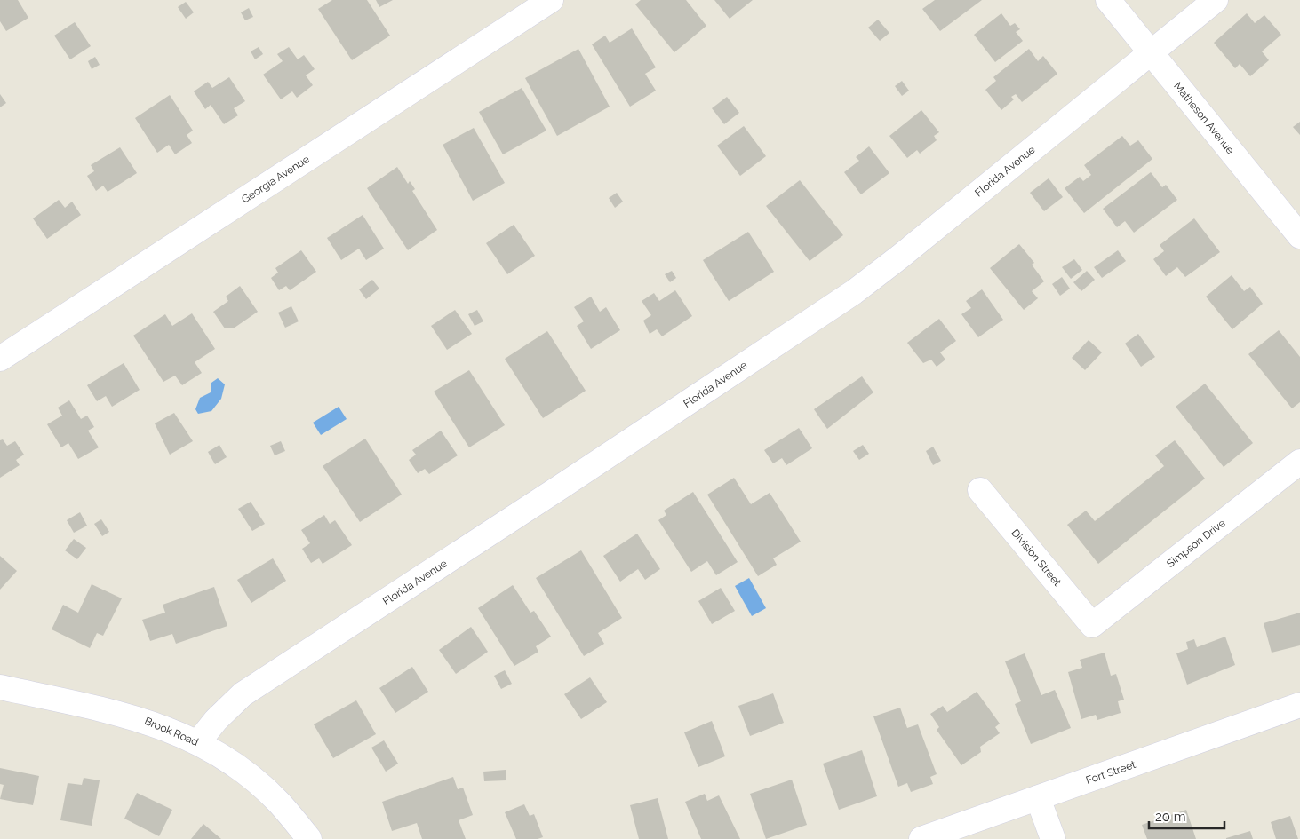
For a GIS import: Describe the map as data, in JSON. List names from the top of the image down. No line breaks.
{"streets":{"street":["Matheson Avenue","Florida Avenue","Georgia Avenue","Simpson Drive","Division Street","Brook Road","Fort Street"]},"crossings":[["Matheson Avenue","Florida Avenue"],["Florida Avenue","Brook Road"],["Simpson Drive","Division Street"]],"scale_bar":"20 m"}
